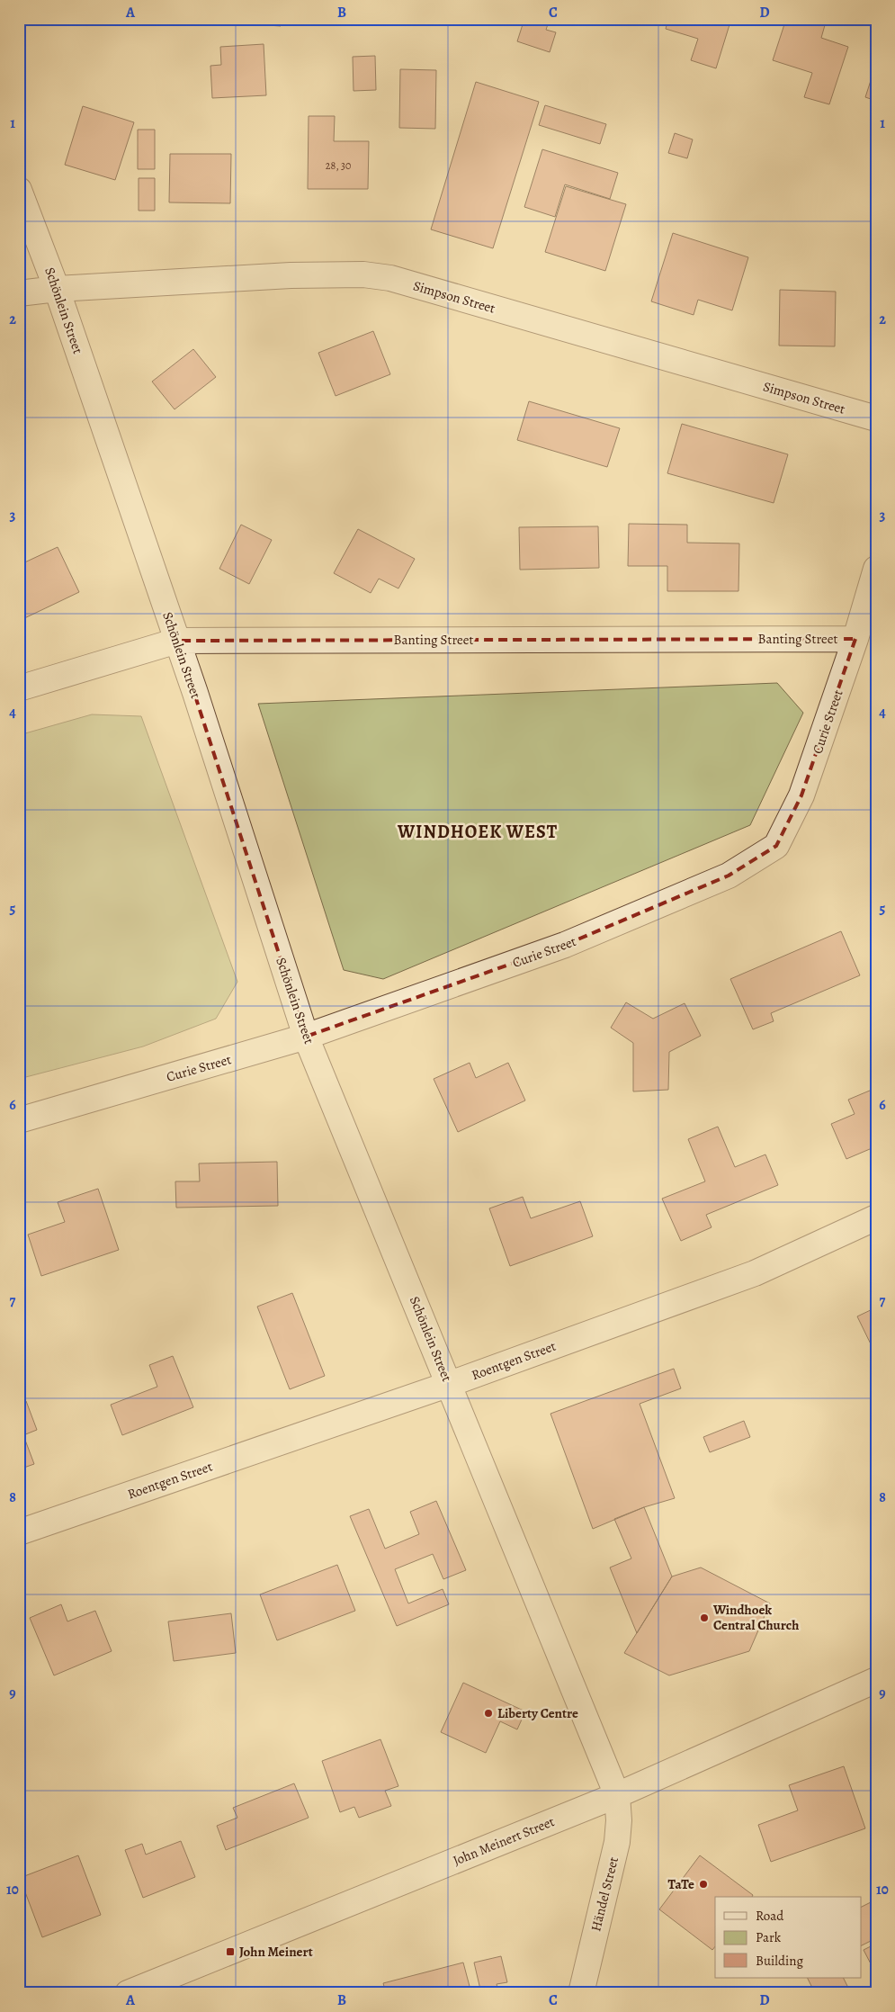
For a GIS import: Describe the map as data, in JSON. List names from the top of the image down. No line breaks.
{"streets":{"street":["Simpson Street","Schönlein Street","Banting Street","Curie Street","Roentgen Street","John Meinert Street","Händel Street"]},"crossings":[["Simpson Street","Schönlein Street"],["Schönlein Street","Banting Street"],["Schönlein Street","Curie Street"],["Schönlein Street","Roentgen Street"],["Schönlein Street","John Meinert Street"],["Schönlein Street","Händel Street"],["Banting Street","Curie Street"],["John Meinert Street","Händel Street"]],"districts":["WINDHOEK WEST"],"places":{"other":["Windhoek Central Church","Liberty Centre","TaTe"],"transit":["John Meinert"]},"house_numbers":["28, 30"],"legend":["Road","Park","Building"],"grid":{"columns":["A","B","C","D"],"rows":["1","2","3","4","5","6","7","8","9","10"]}}
